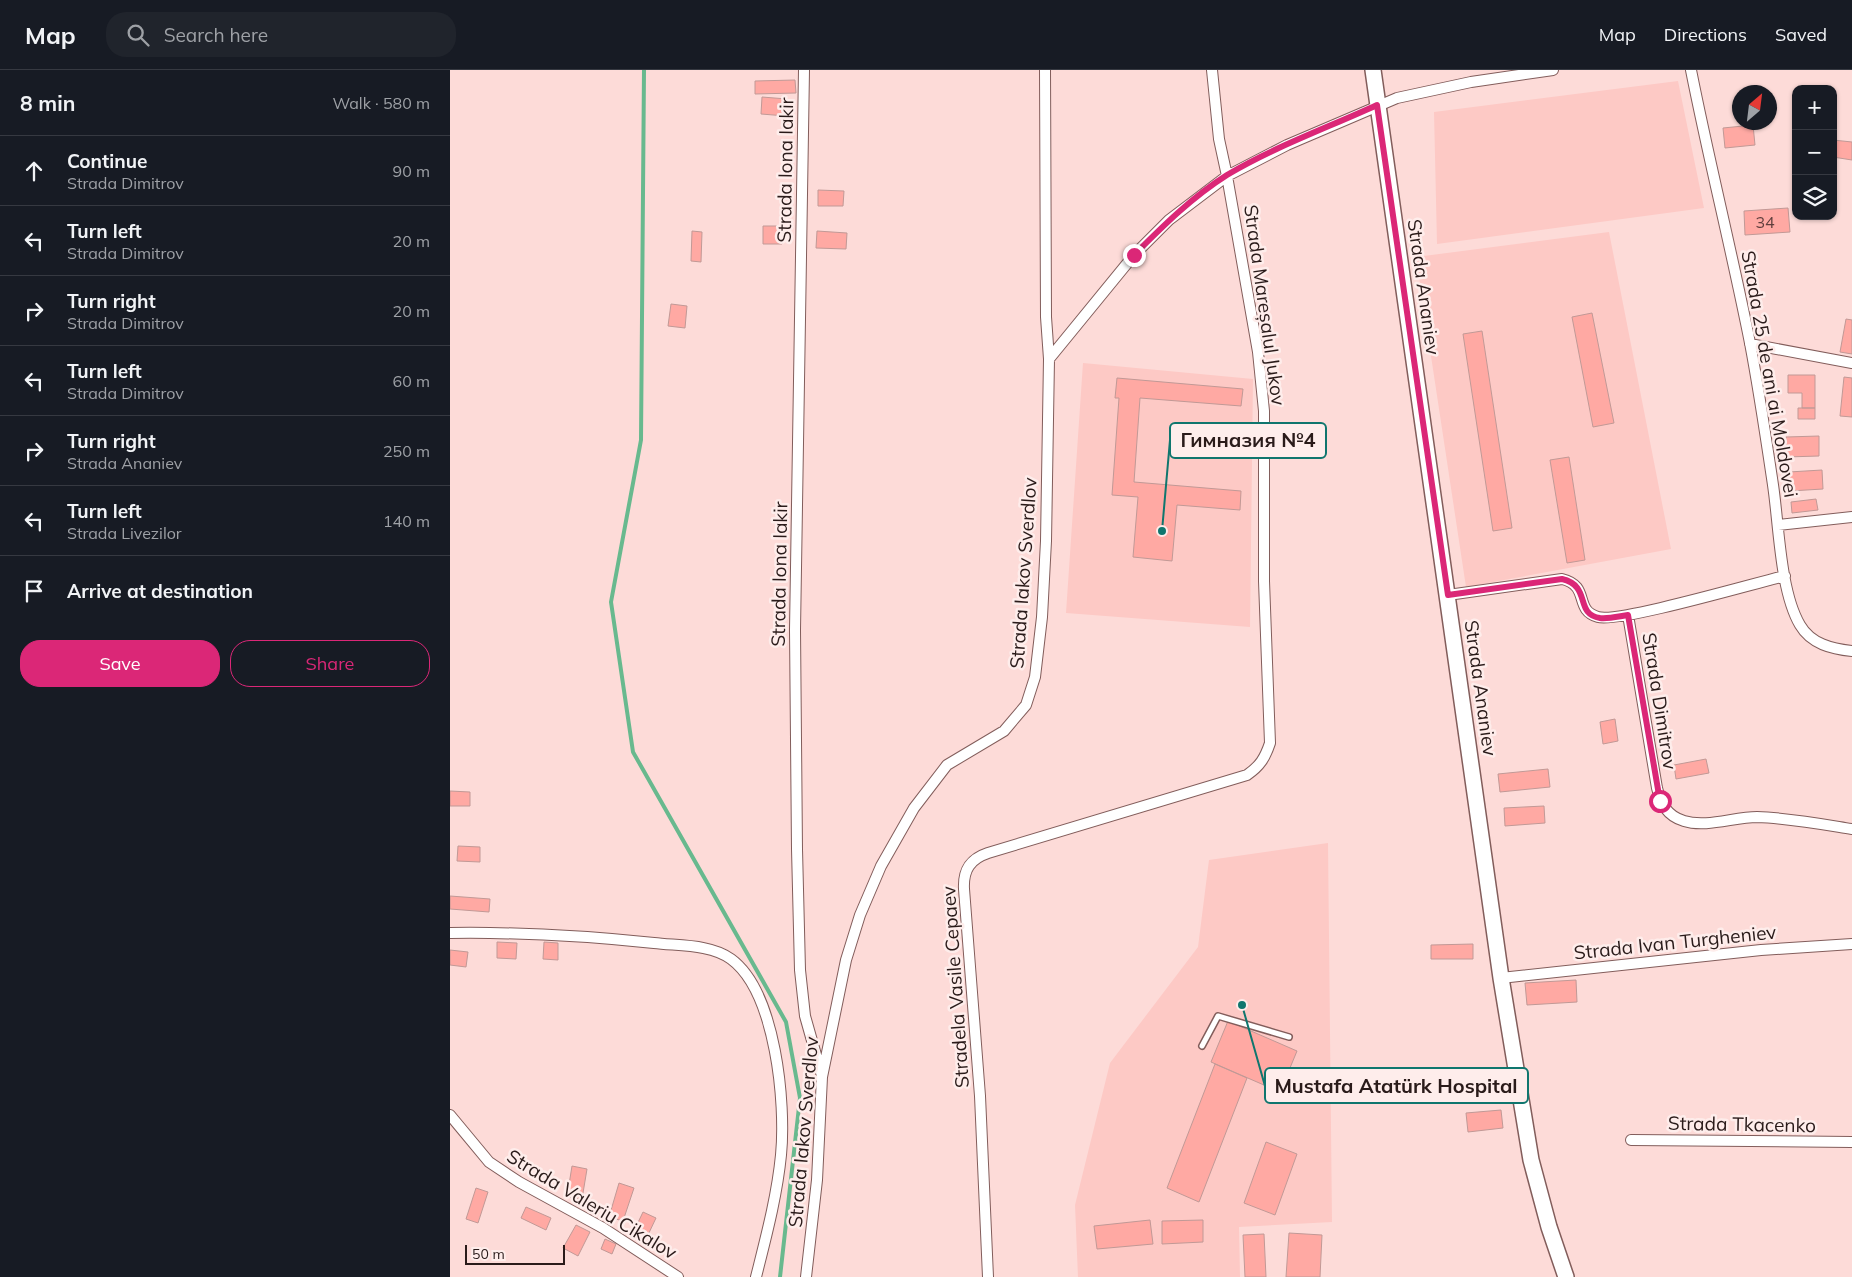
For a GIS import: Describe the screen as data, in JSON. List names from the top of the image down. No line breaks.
{"streets":{"street":["Strada Iona Iakir","Strada Ananiev","Strada Mareșalul Jukov","Strada 25 de ani ai Moldovei","Strada Iakov Sverdlov","Strada Dimitrov","Strada Ivan Turgheniev","Stradela Vasile Cepaev","Strada Tkacenko","Strada Valeriu Cikalov"]},"crossings":[["Strada Iona Iakir","Strada Iakov Sverdlov"],["Strada Ananiev","Strada Dimitrov"],["Strada Ananiev","Strada Ivan Turgheniev"],["Strada Mareșalul Jukov","Stradela Vasile Cepaev"],["Strada 25 de ani ai Moldovei","Strada Dimitrov"]],"places":["Гимназия №4","Mustafa Atatürk Hospital"],"house_numbers":["34"],"scale_bar":"50 m","north":"top right","page":{"header":"Map","search":"Search here","nav":["Map","Directions","Saved"],"heading":["8 min","Walk · 580 m"],"map_buttons":["+","−"],"list":[["Continue","Strada Dimitrov","90 m"],["Turn left","Strada Dimitrov","20 m"],["Turn right","Strada Dimitrov","20 m"],["Turn left","Strada Dimitrov","60 m"],["Turn right","Strada Ananiev","250 m"],["Turn left","Strada Livezilor","140 m"],"Arrive at destination"],"buttons":["Save","Share"],"scale":"50 m"}}
